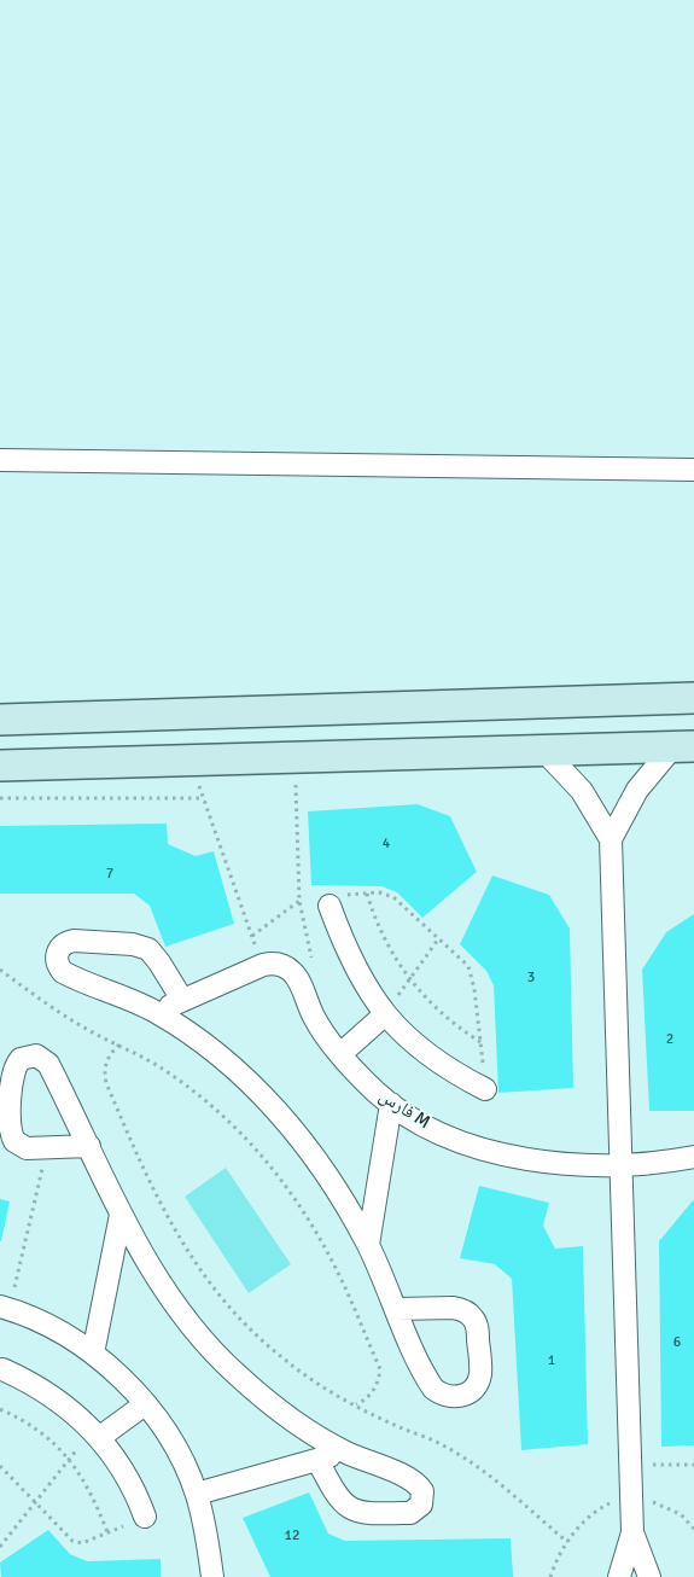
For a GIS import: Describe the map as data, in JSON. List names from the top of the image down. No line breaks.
{"streets":{"street":["فارس M"]},"house_numbers":["4","7","3","2","6","1","12"]}
